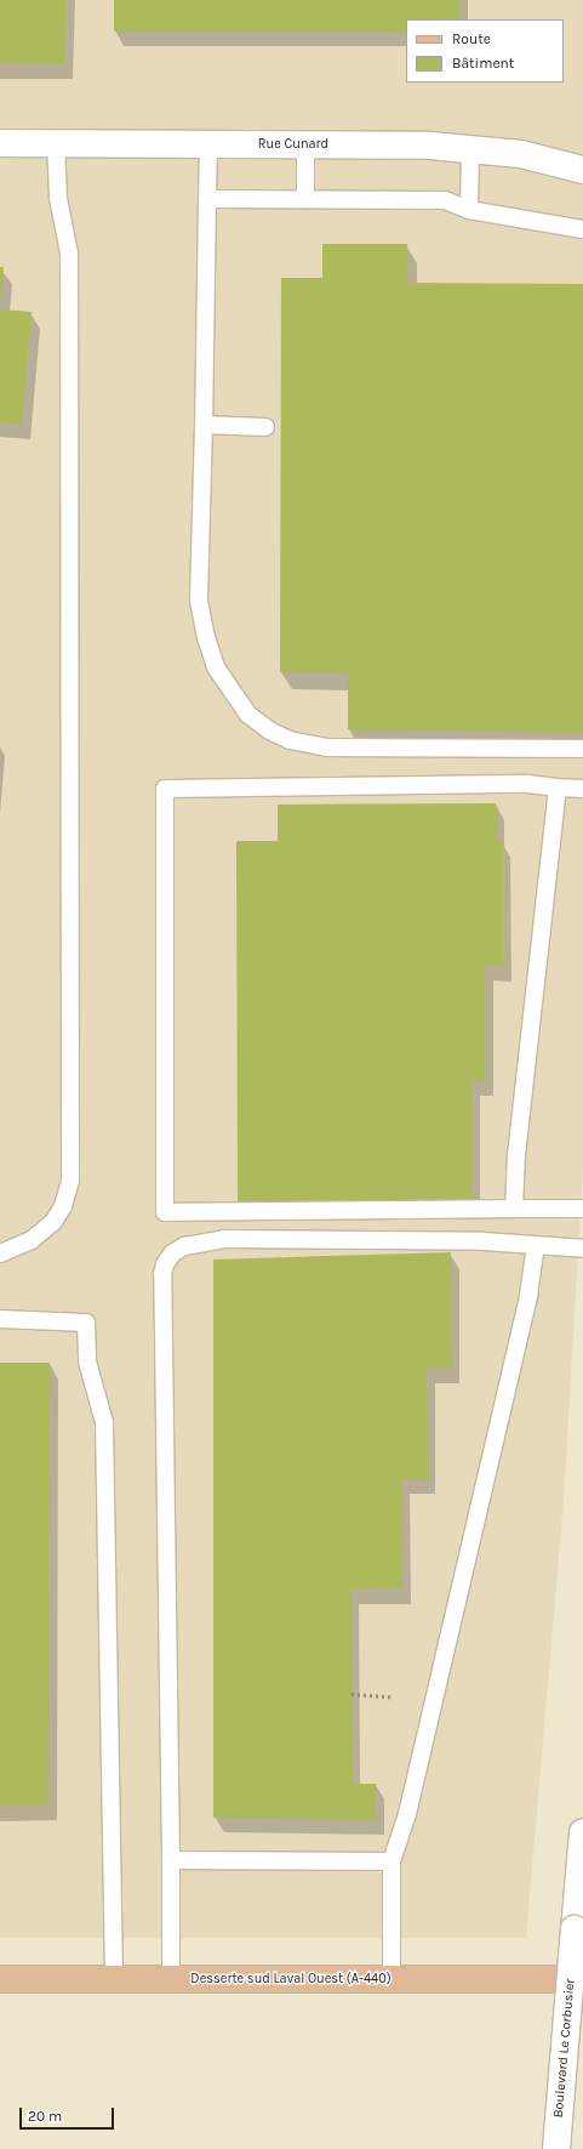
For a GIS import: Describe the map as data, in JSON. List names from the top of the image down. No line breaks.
{"streets":{"main road":["Desserte sud Laval Ouest (A-440)"],"street":["Rue Cunard","Boulevard Le Corbusier"]},"legend":["Route","Bâtiment"],"scale_bar":"20 m"}
